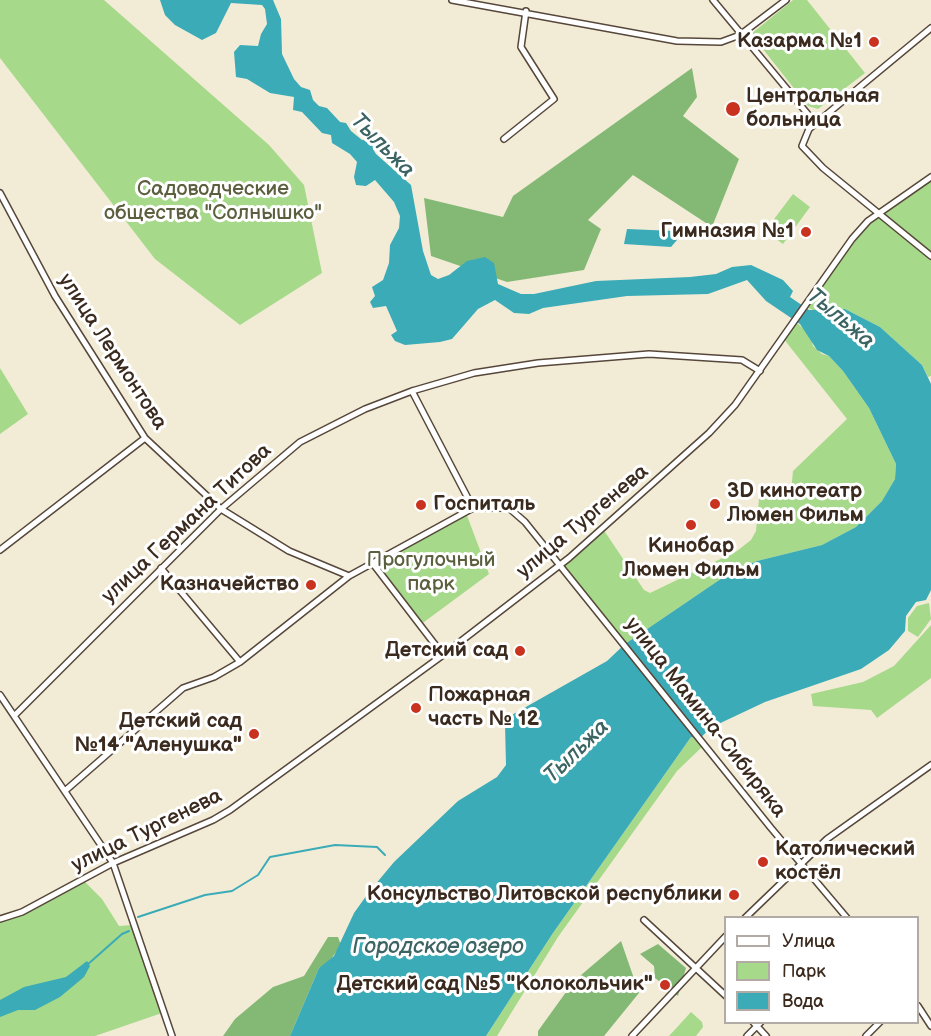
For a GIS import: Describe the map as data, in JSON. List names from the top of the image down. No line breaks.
{"streets":{"street":["улица Лермонтова","улица Тургенева","улица Германа Титова","улица Мамина-Сибиряка"]},"crossings":[["улица Лермонтова","улица Германа Титова"],["улица Тургенева","улица Германа Титова"],["улица Тургенева","улица Мамина-Сибиряка"]],"water":["Тыльжа","Городское озеро"],"parks":["Садоводческие общества \"Солнышко\"","Прогулочный парк"],"places":["Казарма №1","Центральная больница","Гимназия №1","3D кинотеатр Люмен Фильм","Госпиталь","Кинобар Люмен Фильм","Казначейство","Детский сад","Пожарная часть № 12","Детский сад №14 \"Аленушка\"","Католический костёл","Консульство Литовской республики","Детский сад №5 \"Колокольчик\""],"legend":["Улица","Парк","Вода"]}
